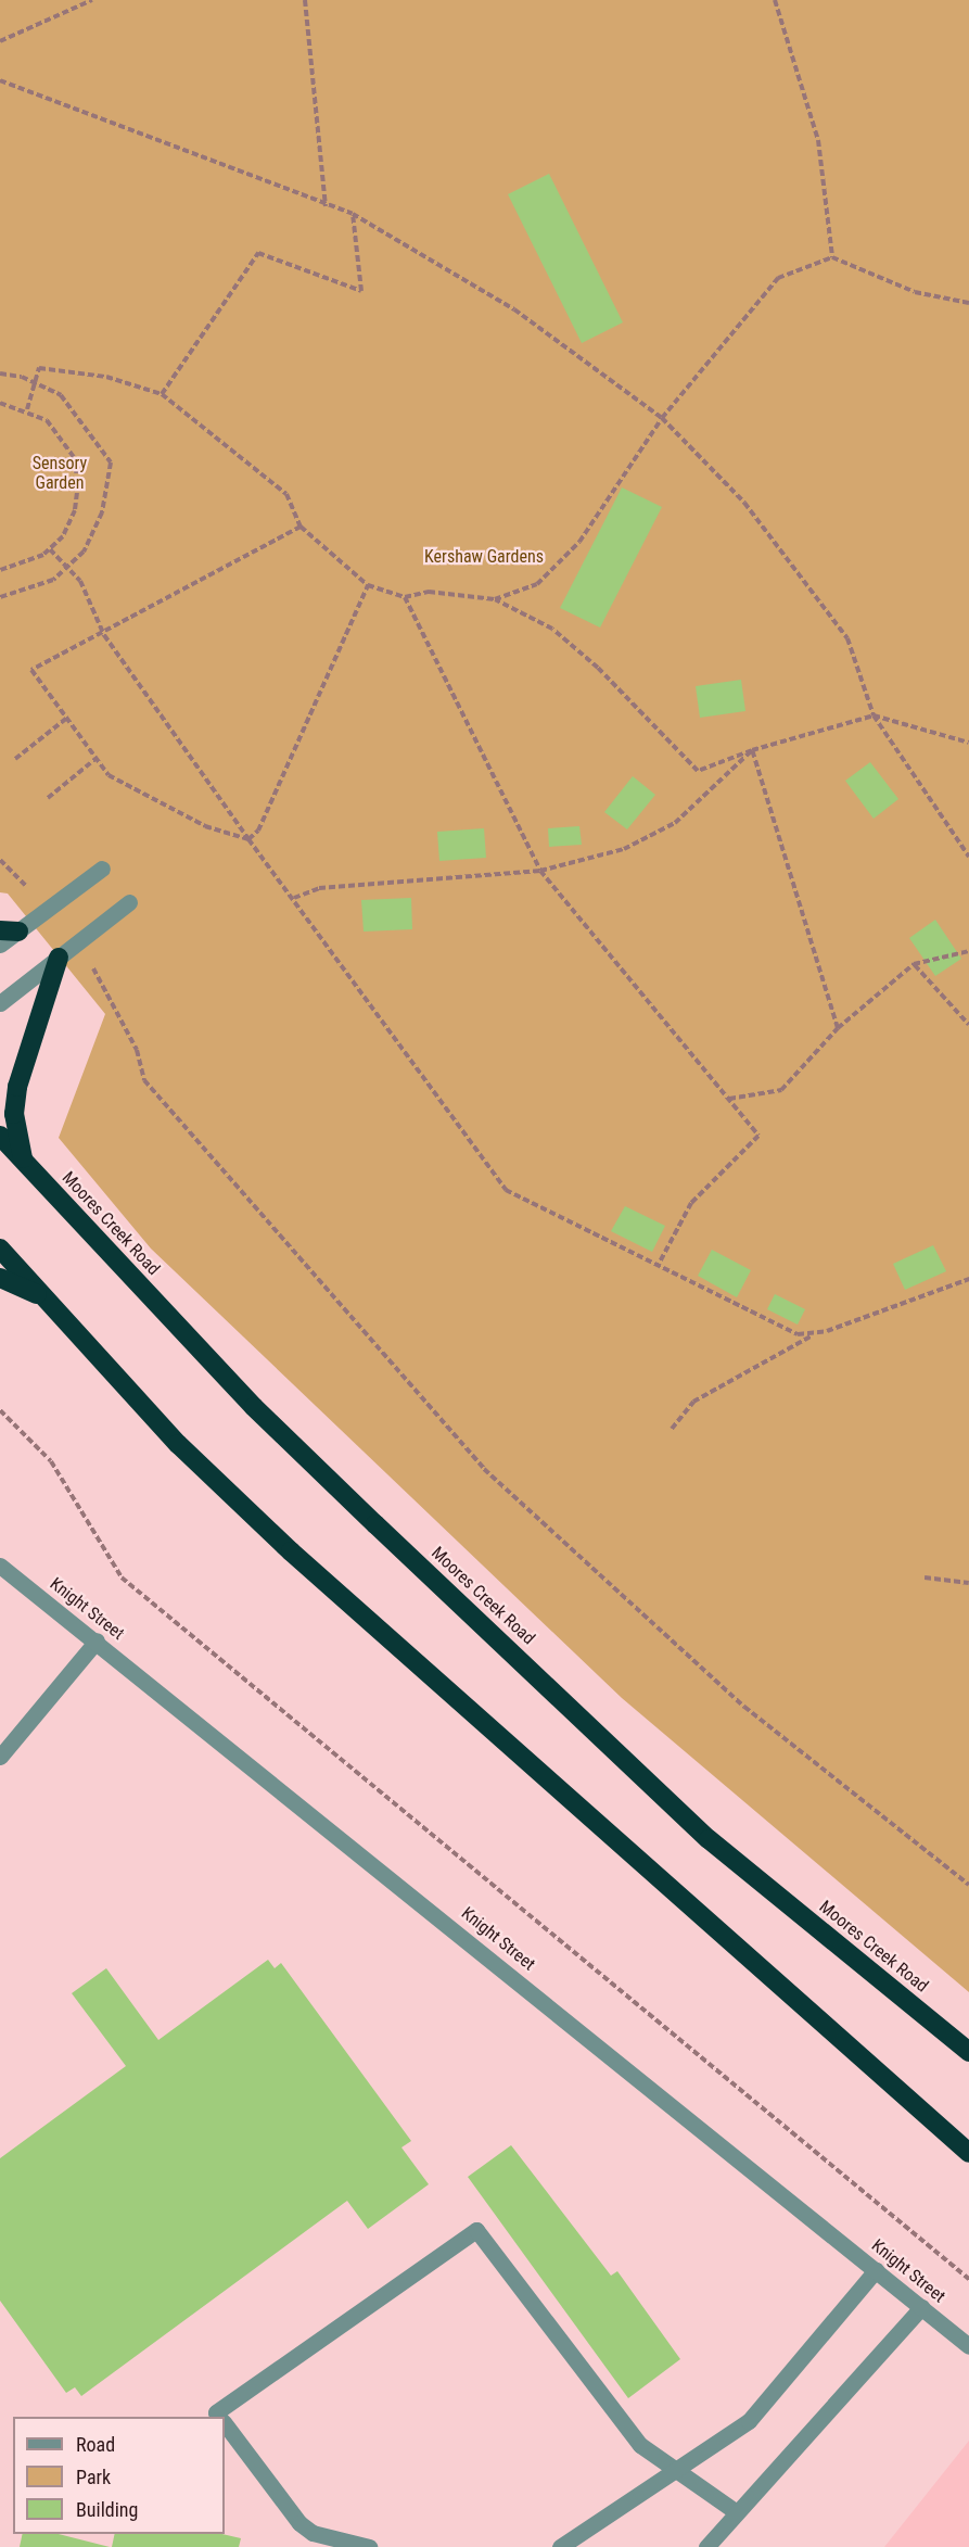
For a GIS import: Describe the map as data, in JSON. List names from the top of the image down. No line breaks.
{"streets":{"highway":["Moores Creek Road"],"street":["Knight Street"]},"parks":["Sensory Garden","Kershaw Gardens"],"legend":["Road","Park","Building"]}
